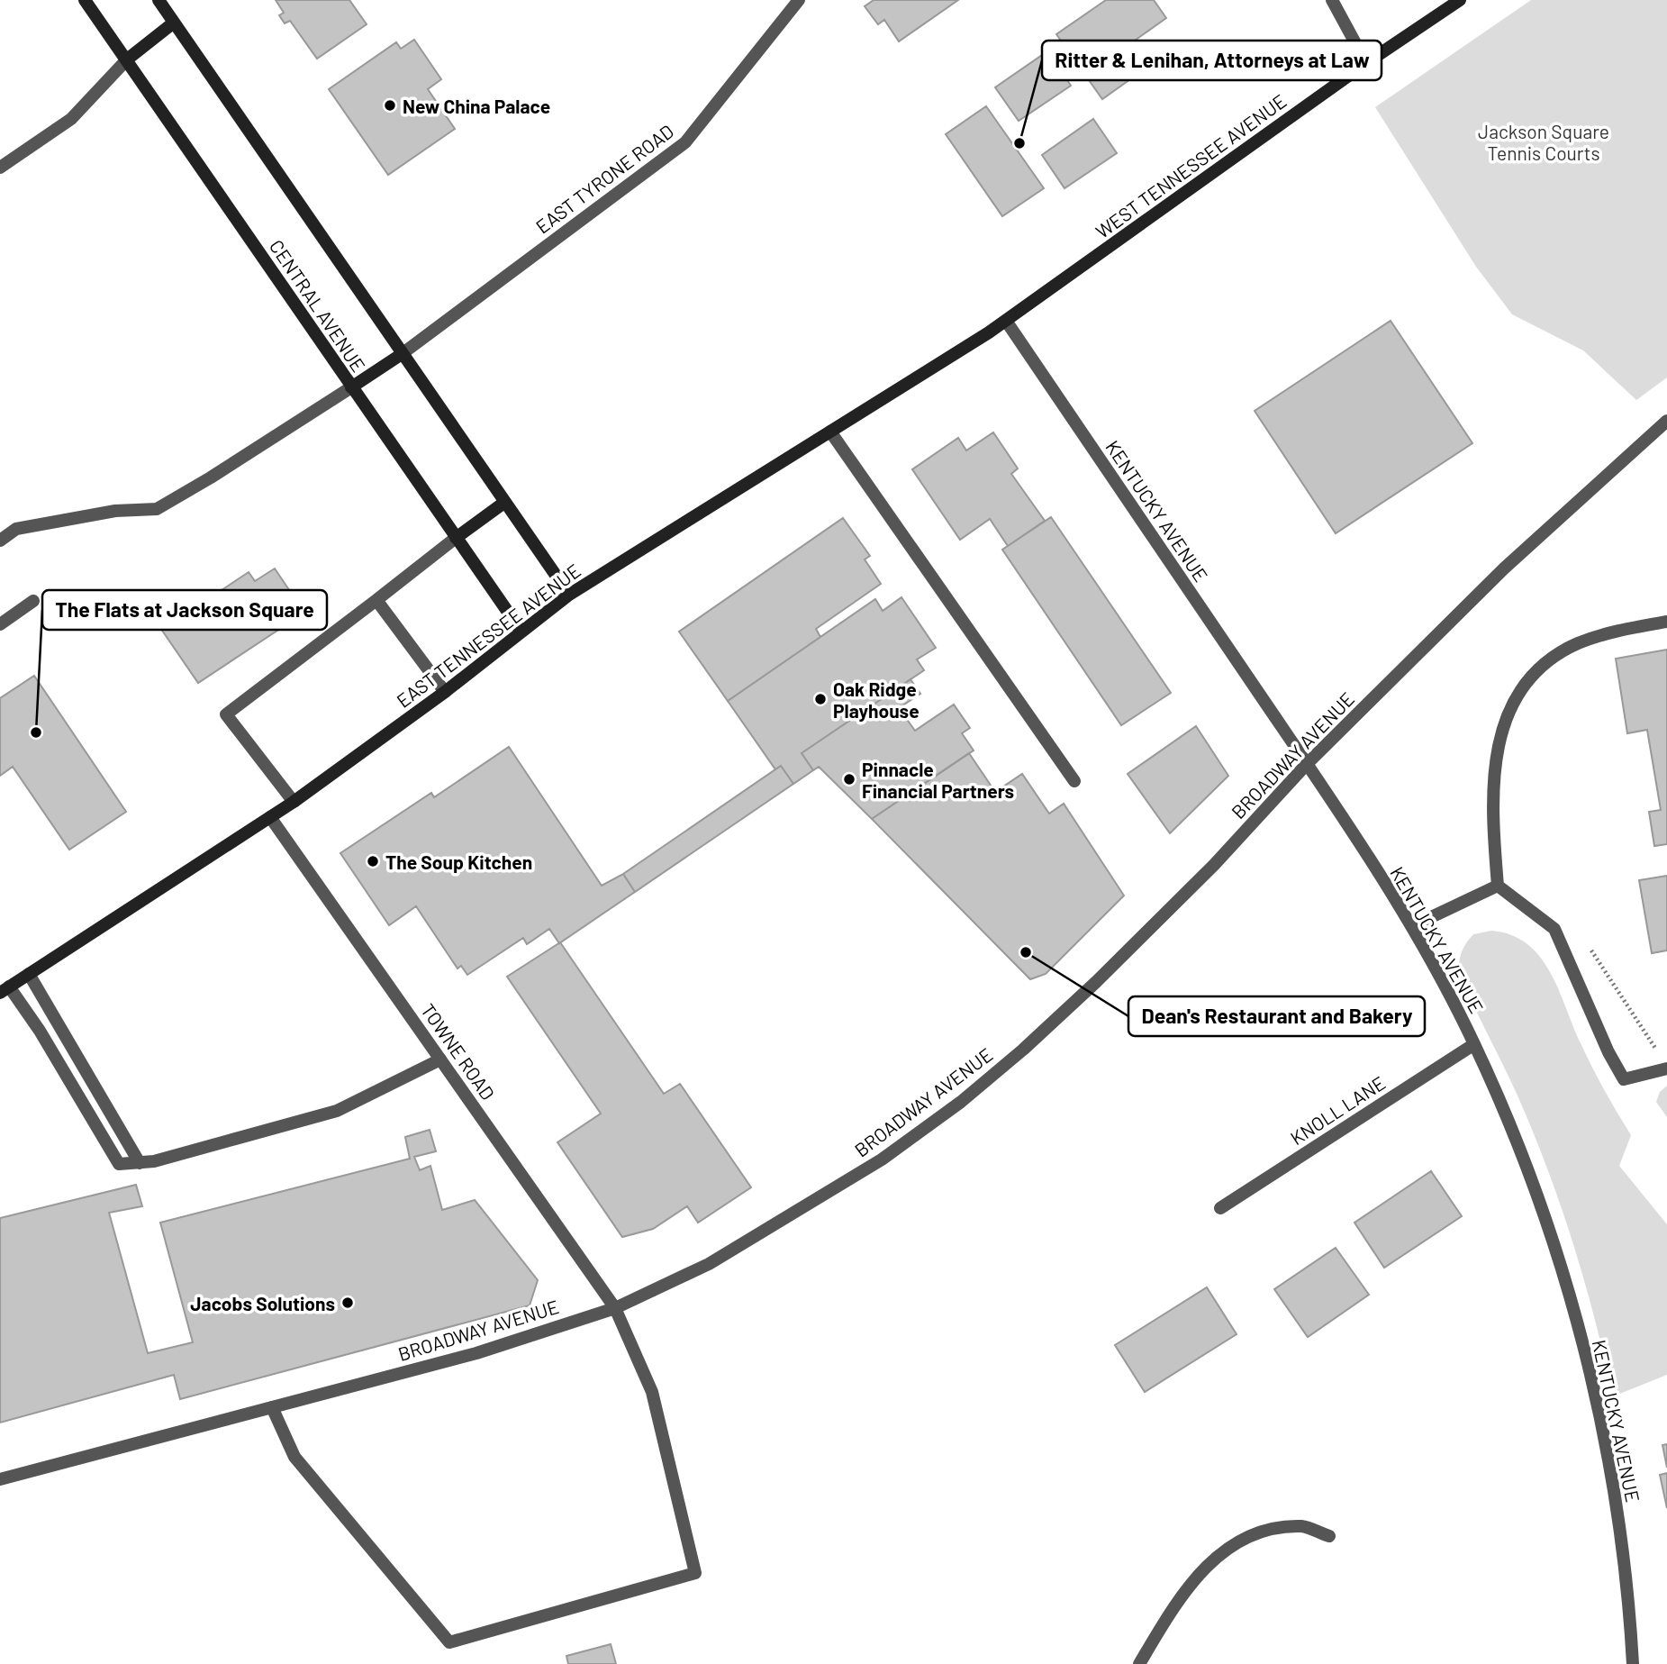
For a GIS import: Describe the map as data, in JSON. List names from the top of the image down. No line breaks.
{"streets":{"street":["WEST TENNESSEE AVENUE","EAST TYRONE ROAD","CENTRAL AVENUE","KENTUCKY AVENUE","EAST TENNESSEE AVENUE","BROADWAY AVENUE","TOWNE ROAD","KNOLL LANE"]},"crossings":[["WEST TENNESSEE AVENUE","KENTUCKY AVENUE"],["WEST TENNESSEE AVENUE","EAST TENNESSEE AVENUE"],["CENTRAL AVENUE","EAST TENNESSEE AVENUE"],["KENTUCKY AVENUE","EAST TENNESSEE AVENUE"],["KENTUCKY AVENUE","BROADWAY AVENUE"],["KENTUCKY AVENUE","KNOLL LANE"],["EAST TENNESSEE AVENUE","TOWNE ROAD"],["BROADWAY AVENUE","TOWNE ROAD"]],"parks":["Jackson Square Tennis Courts"],"places":["New China Palace","Ritter & Lenihan, Attorneys at Law","Oak Ridge Playhouse","The Flats at Jackson Square","Pinnacle Financial Partners","The Soup Kitchen","Dean's Restaurant and Bakery","Jacobs Solutions"]}
